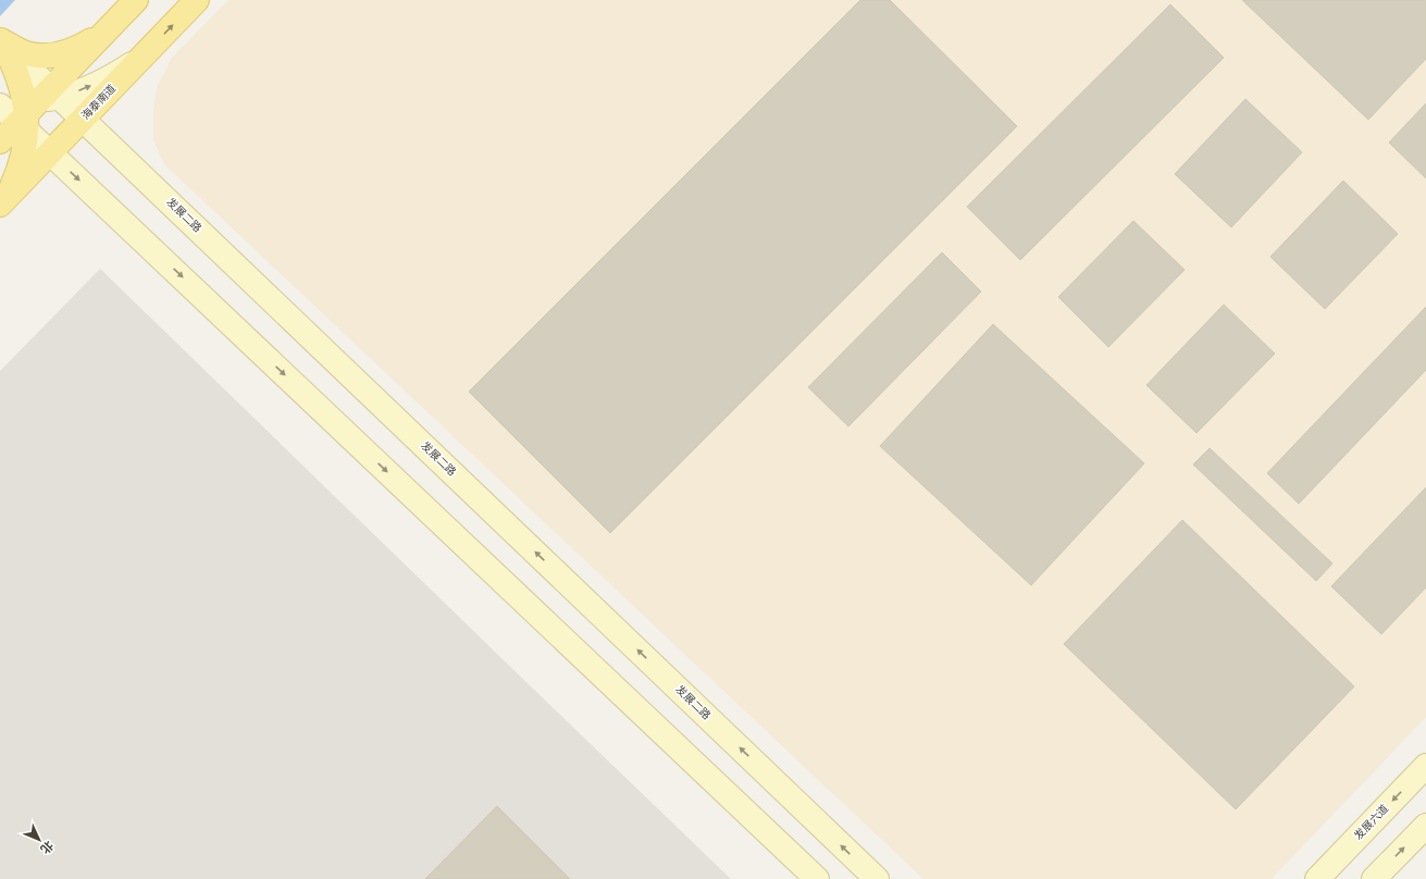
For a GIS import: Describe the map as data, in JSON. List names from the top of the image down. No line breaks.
{"streets":{"main road":["海泰南道","发展二路","发展六道"]},"crossings":[["海泰南道","发展二路"]],"north":"bottom right"}
